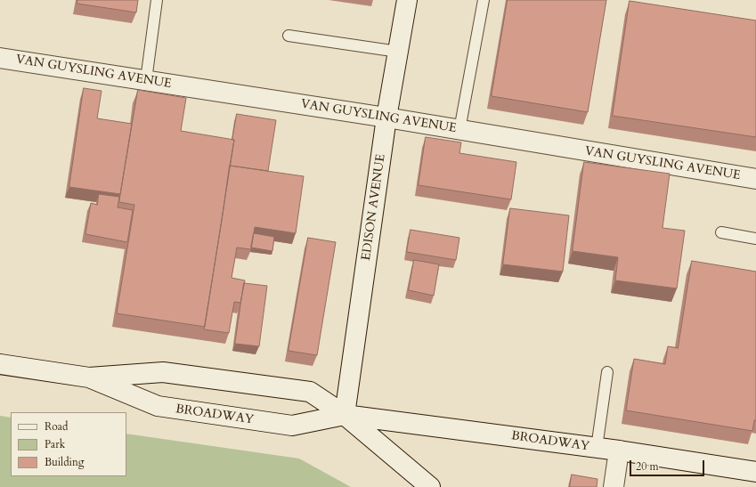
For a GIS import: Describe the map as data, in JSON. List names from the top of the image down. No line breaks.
{"streets":{"street":["VAN GUYSLING AVENUE","EDISON AVENUE","BROADWAY"]},"crossings":[["VAN GUYSLING AVENUE","EDISON AVENUE"],["EDISON AVENUE","BROADWAY"]],"legend":["Road","Park","Building"],"scale_bar":"20 m"}
